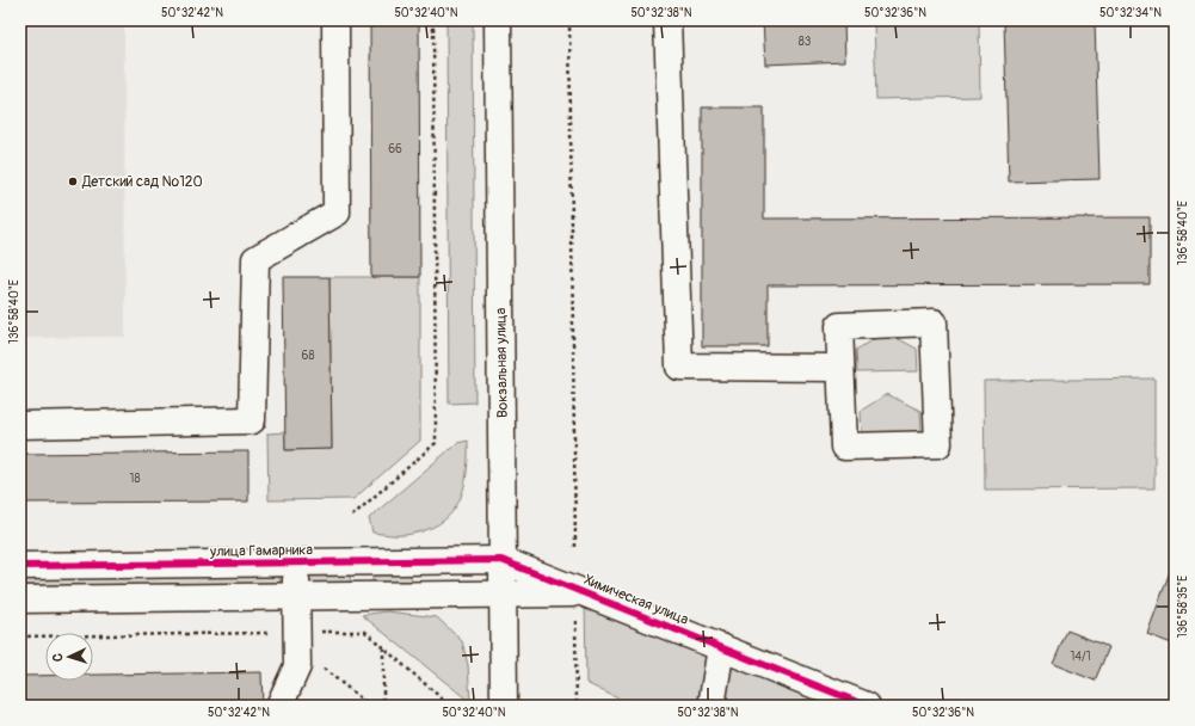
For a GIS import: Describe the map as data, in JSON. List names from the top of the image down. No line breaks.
{"streets":{"street":["Вокзальная улица","улица Гамарника","Химическая улица"]},"crossings":[["Вокзальная улица","улица Гамарника"],["Вокзальная улица","Химическая улица"],["улица Гамарника","Химическая улица"]],"places":["Детский сад №120"],"house_numbers":["83","66","68","18","14/1"],"north":"left","coordinates":["50°32'42\"N","50°32'40\"N","50°32'38\"N","50°32'36\"N","50°32'34\"N","136°58'40\"E","136°58'35\"E"]}
